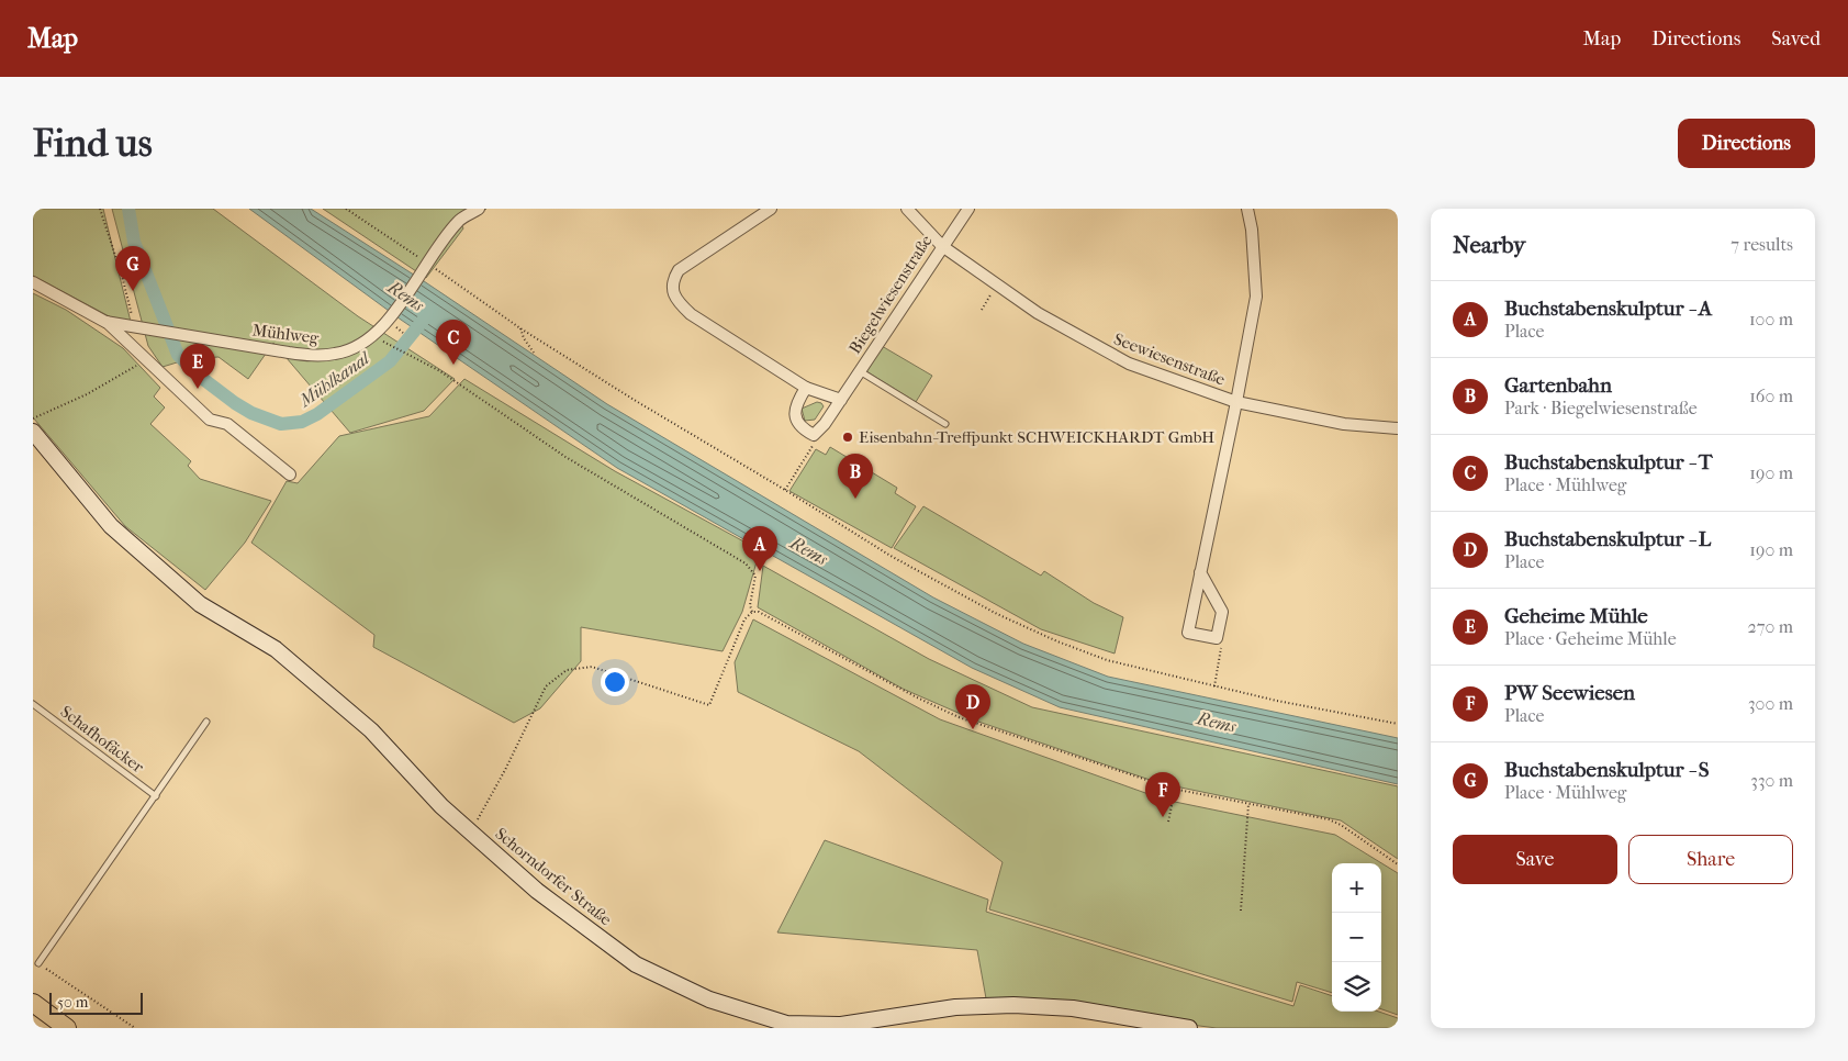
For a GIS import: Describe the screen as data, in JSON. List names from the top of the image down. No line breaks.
{"streets":{"main road":["Schorndorfer Straße"],"street":["Biegelwiesenstraße","Mühlweg","Seewiesenstraße"],"lane":["Schafhofäcker"]},"crossings":[["Biegelwiesenstraße","Seewiesenstraße"]],"water":["Rems","Mühlkanal"],"places":["Eisenbahn-Treffpunkt SCHWEICKHARDT GmbH"],"scale_bar":"50 m","page":{"header":"Map","nav":["Map","Directions","Saved"],"buttons":["Directions",["Save","Share"]],"title":"Find us","heading":["Nearby","7 results"],"pins":["G","C","E","B","A","D","F"],"list":[{"mark":"A","name":"Buchstabenskulptur - A","note":"Place","value":"100 m"},{"mark":"B","name":"Gartenbahn","note":"Park · Biegelwiesenstraße","value":"160 m"},{"mark":"C","name":"Buchstabenskulptur - T","note":"Place · Mühlweg","value":"190 m"},{"mark":"D","name":"Buchstabenskulptur - L","note":"Place","value":"190 m"},{"mark":"E","name":"Geheime Mühle","note":"Place · Geheime Mühle","value":"270 m"},{"mark":"F","name":"PW Seewiesen","note":"Place","value":"300 m"},{"mark":"G","name":"Buchstabenskulptur - S","note":"Place · Mühlweg","value":"330 m"}],"map_buttons":["+","−"],"scale":"50 m"}}
